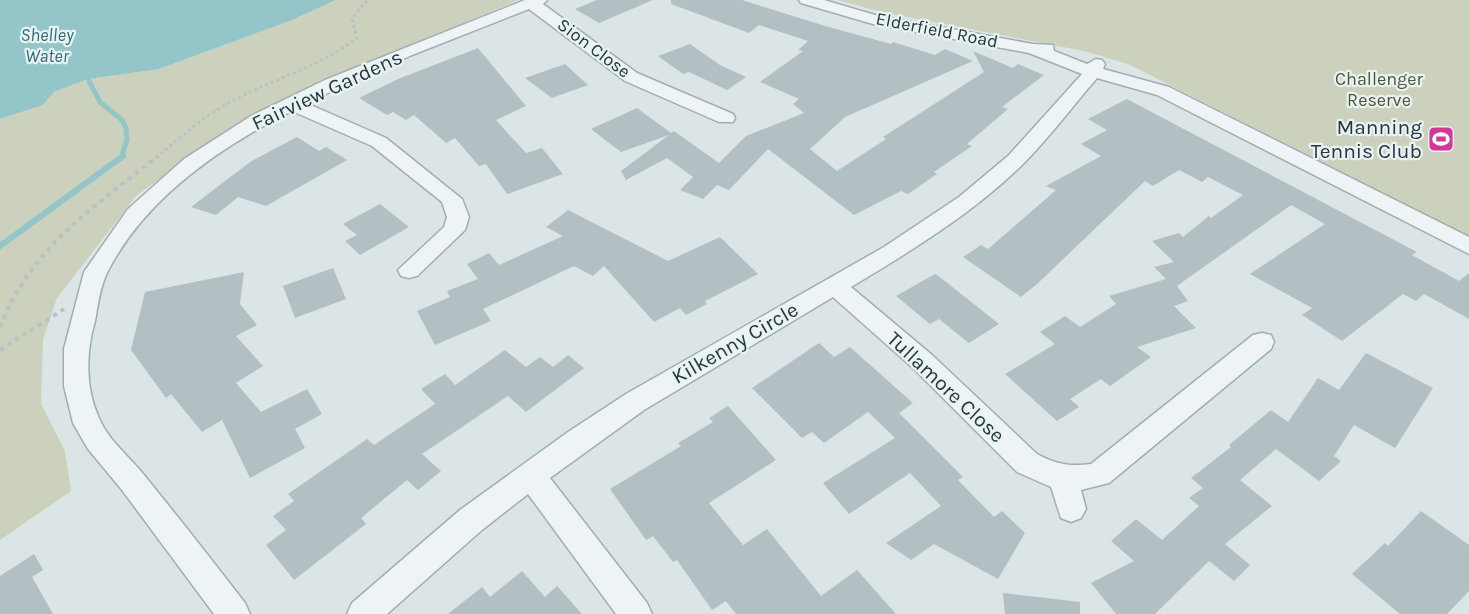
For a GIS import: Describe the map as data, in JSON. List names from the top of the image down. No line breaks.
{"streets":{"street":["Elderfield Road","Sion Close","Fairview Gardens","Kilkenny Circle","Tullamore Close"]},"crossings":[["Elderfield Road","Kilkenny Circle"],["Sion Close","Fairview Gardens"],["Kilkenny Circle","Tullamore Close"]],"water":["Shelley Water"],"parks":["Challenger Reserve"],"places":{"sports":["Manning Tennis Club"]}}
